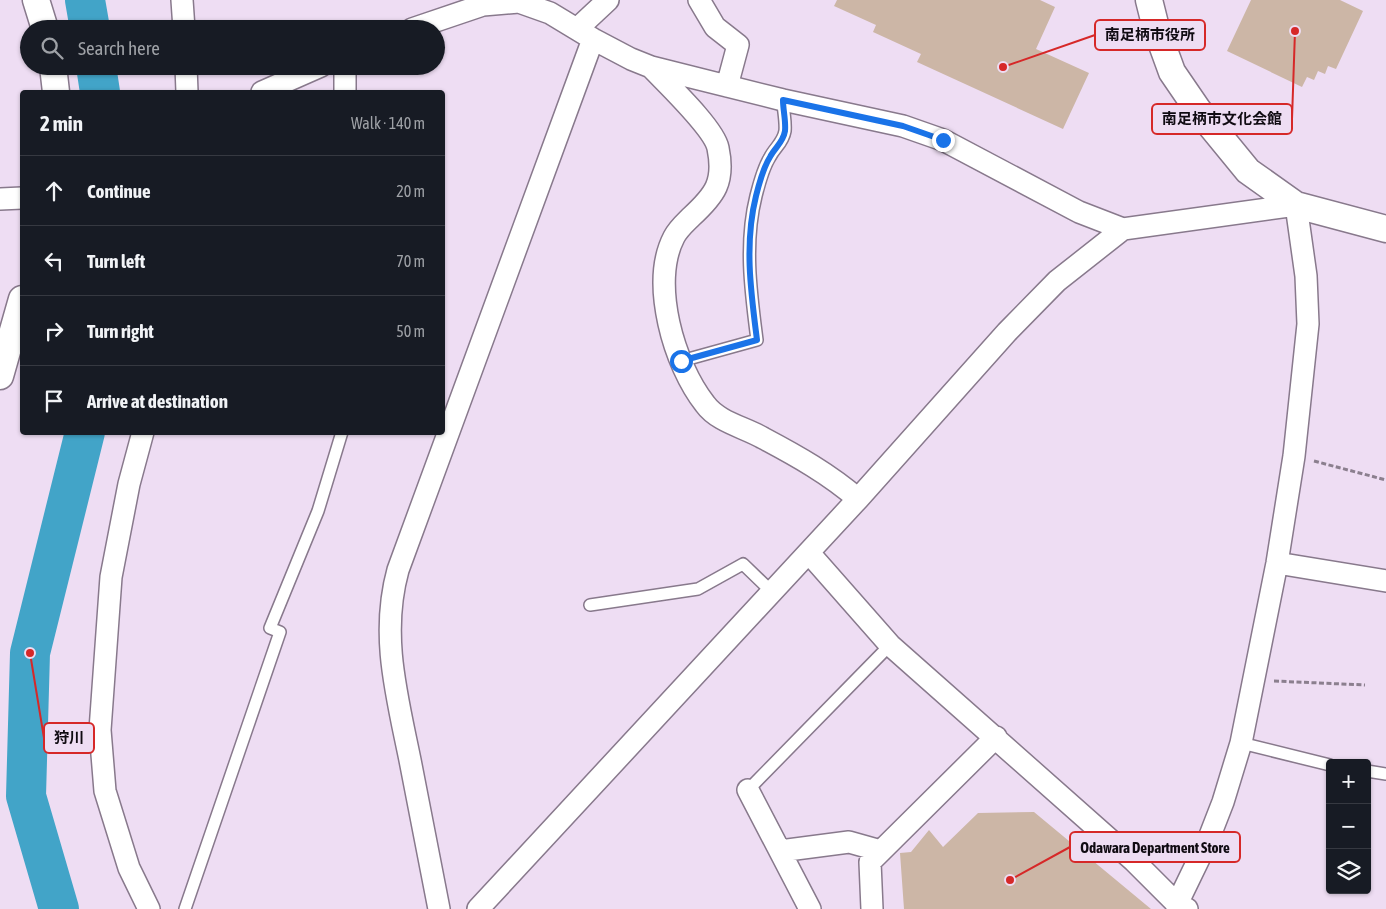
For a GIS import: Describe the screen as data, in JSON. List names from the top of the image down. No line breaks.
{"places":["南足柄市文化会館","南足柄市役所","狩川","Odawara Department Store"],"page":{"search":"Search here","heading":["2 min","Walk · 140 m"],"list":[["Continue","20 m"],["Turn left","70 m"],["Turn right","50 m"],"Arrive at destination"],"map_buttons":["+","−"]}}
